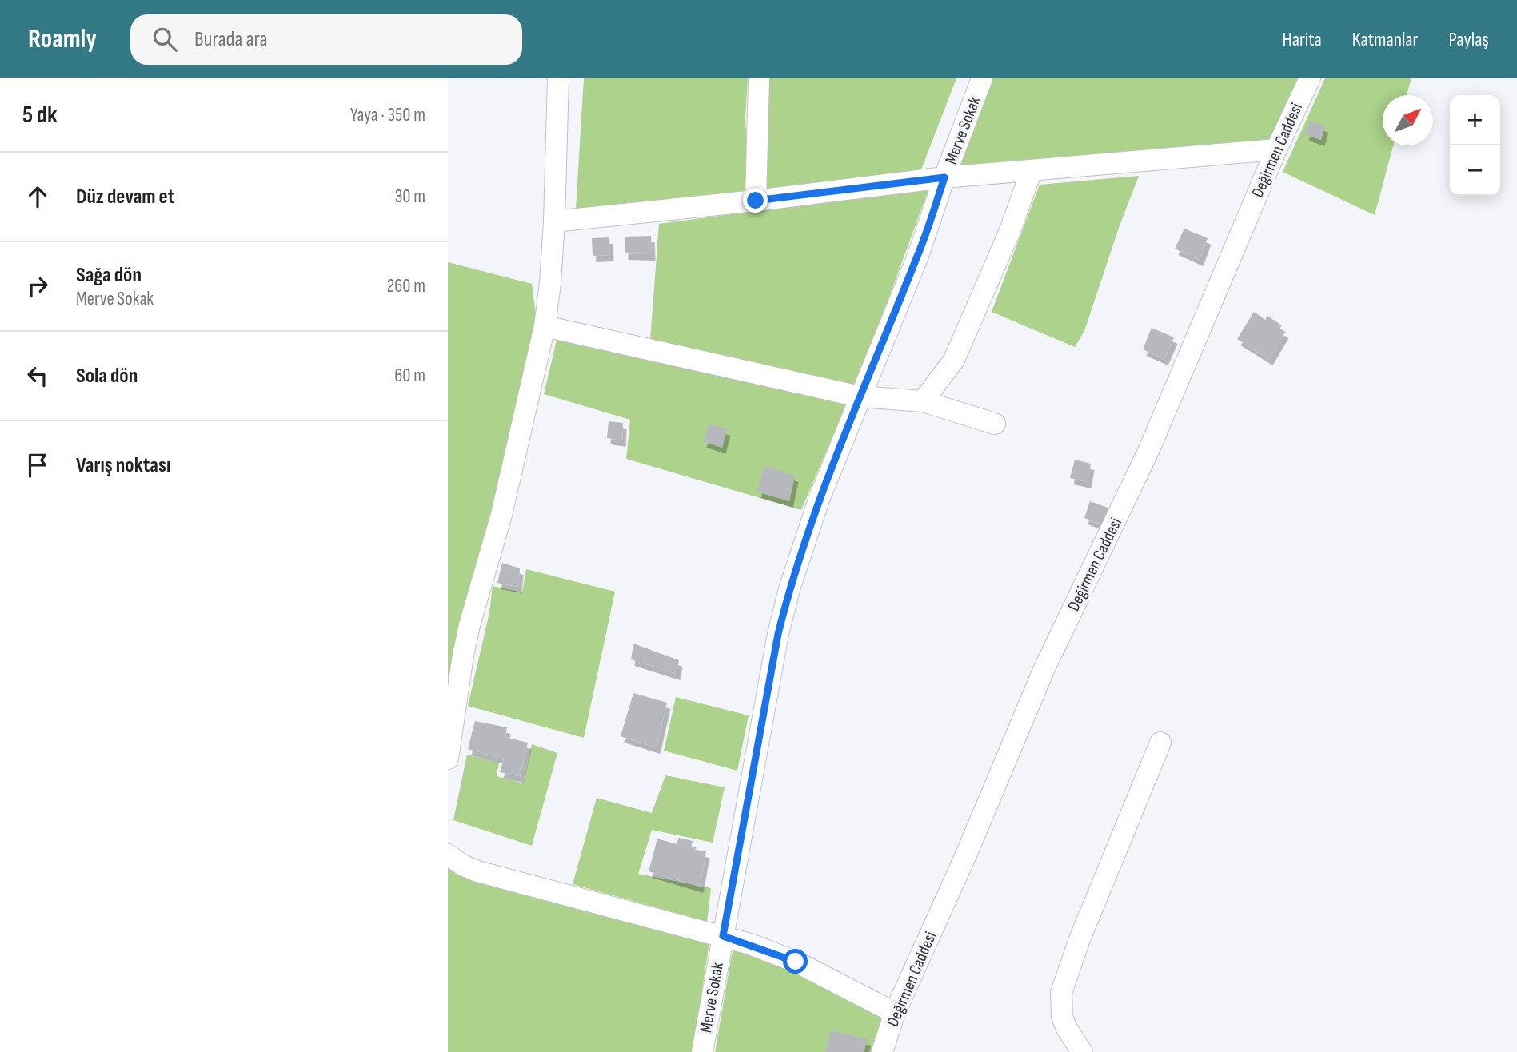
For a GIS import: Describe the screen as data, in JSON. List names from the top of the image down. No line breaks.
{"streets":{"street":["Merve Sokak","Değirmen Caddesi"]},"north":"top right","page":{"header":"Roamly","search":"Burada ara","nav":["Harita","Katmanlar","Paylaş"],"heading":["5 dk","Yaya · 350 m"],"map_buttons":["+","−"],"list":[["Düz devam et","30 m"],["Sağa dön","Merve Sokak","260 m"],["Sola dön","60 m"],"Varış noktası"]}}
